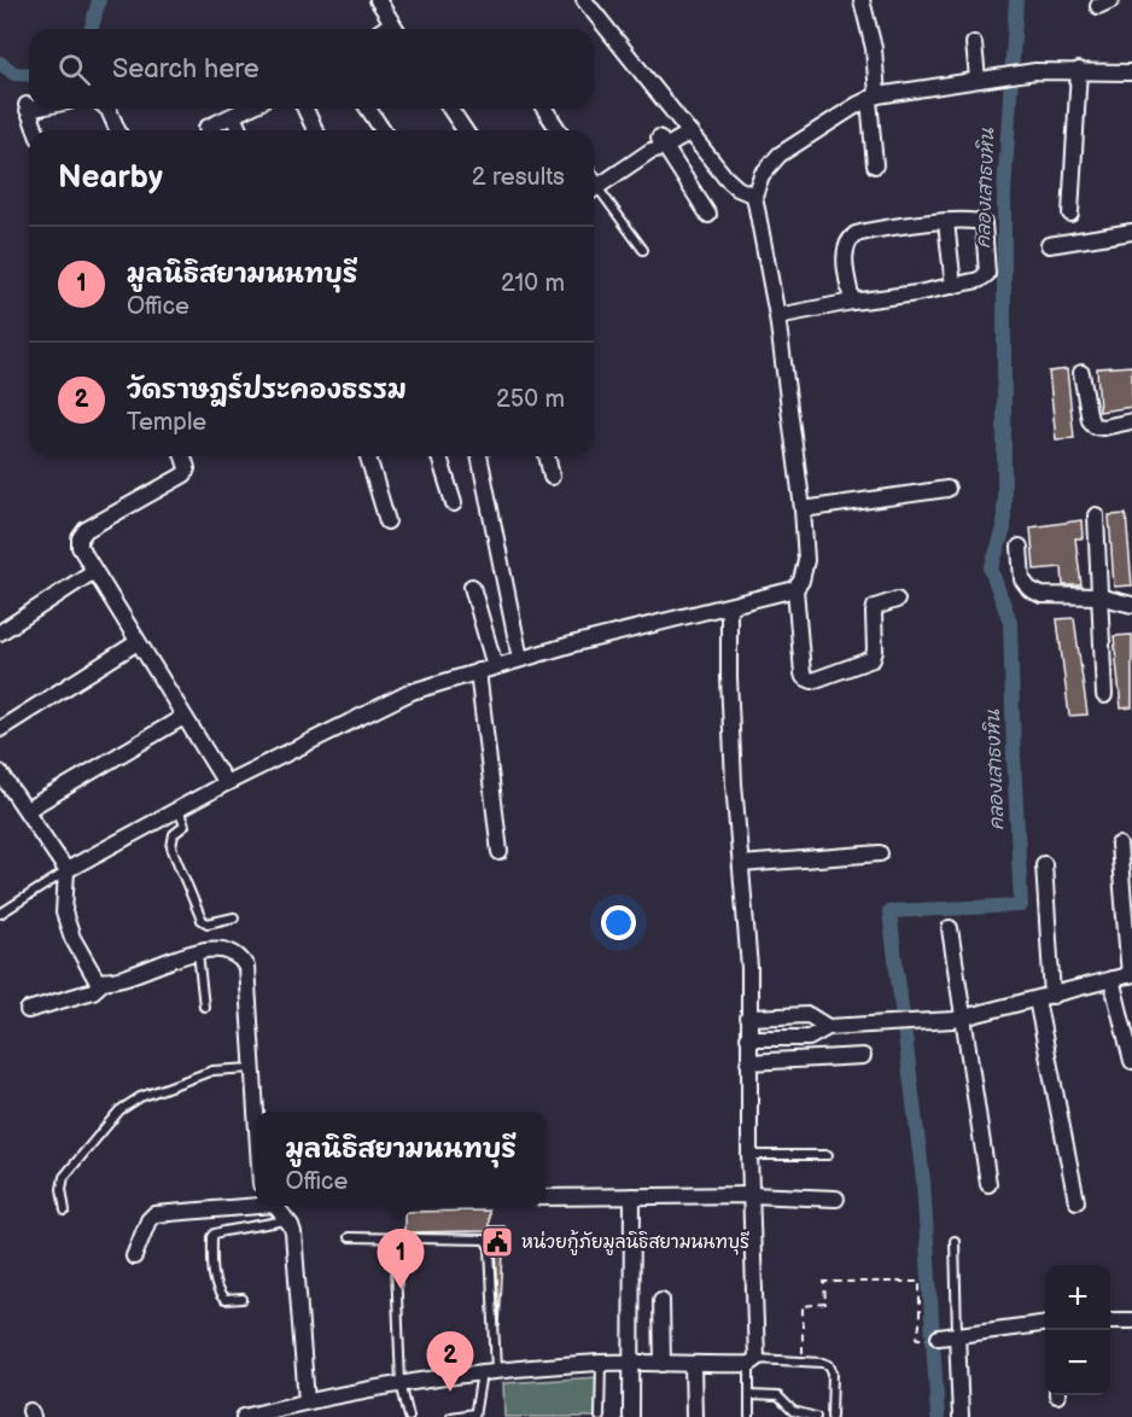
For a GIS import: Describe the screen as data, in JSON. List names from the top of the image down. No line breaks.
{"water":["คลองเสาธงหิน"],"places":{"public building":["หน่วยกู้ภัยมูลนิธิสยามนนทบุรี"]},"page":{"search":"Search here","heading":["Nearby","2 results"],"list":[{"mark":"1","name":"มูลนิธิสยามนนทบุรี","note":"Office","value":"210 m"},{"mark":"2","name":"วัดราษฎร์ประคองธรรม","note":"Temple","value":"250 m"}],"popup":["มูลนิธิสยามนนทบุรี","Office"],"pins":["1","2"],"map_buttons":["+","−"]}}
